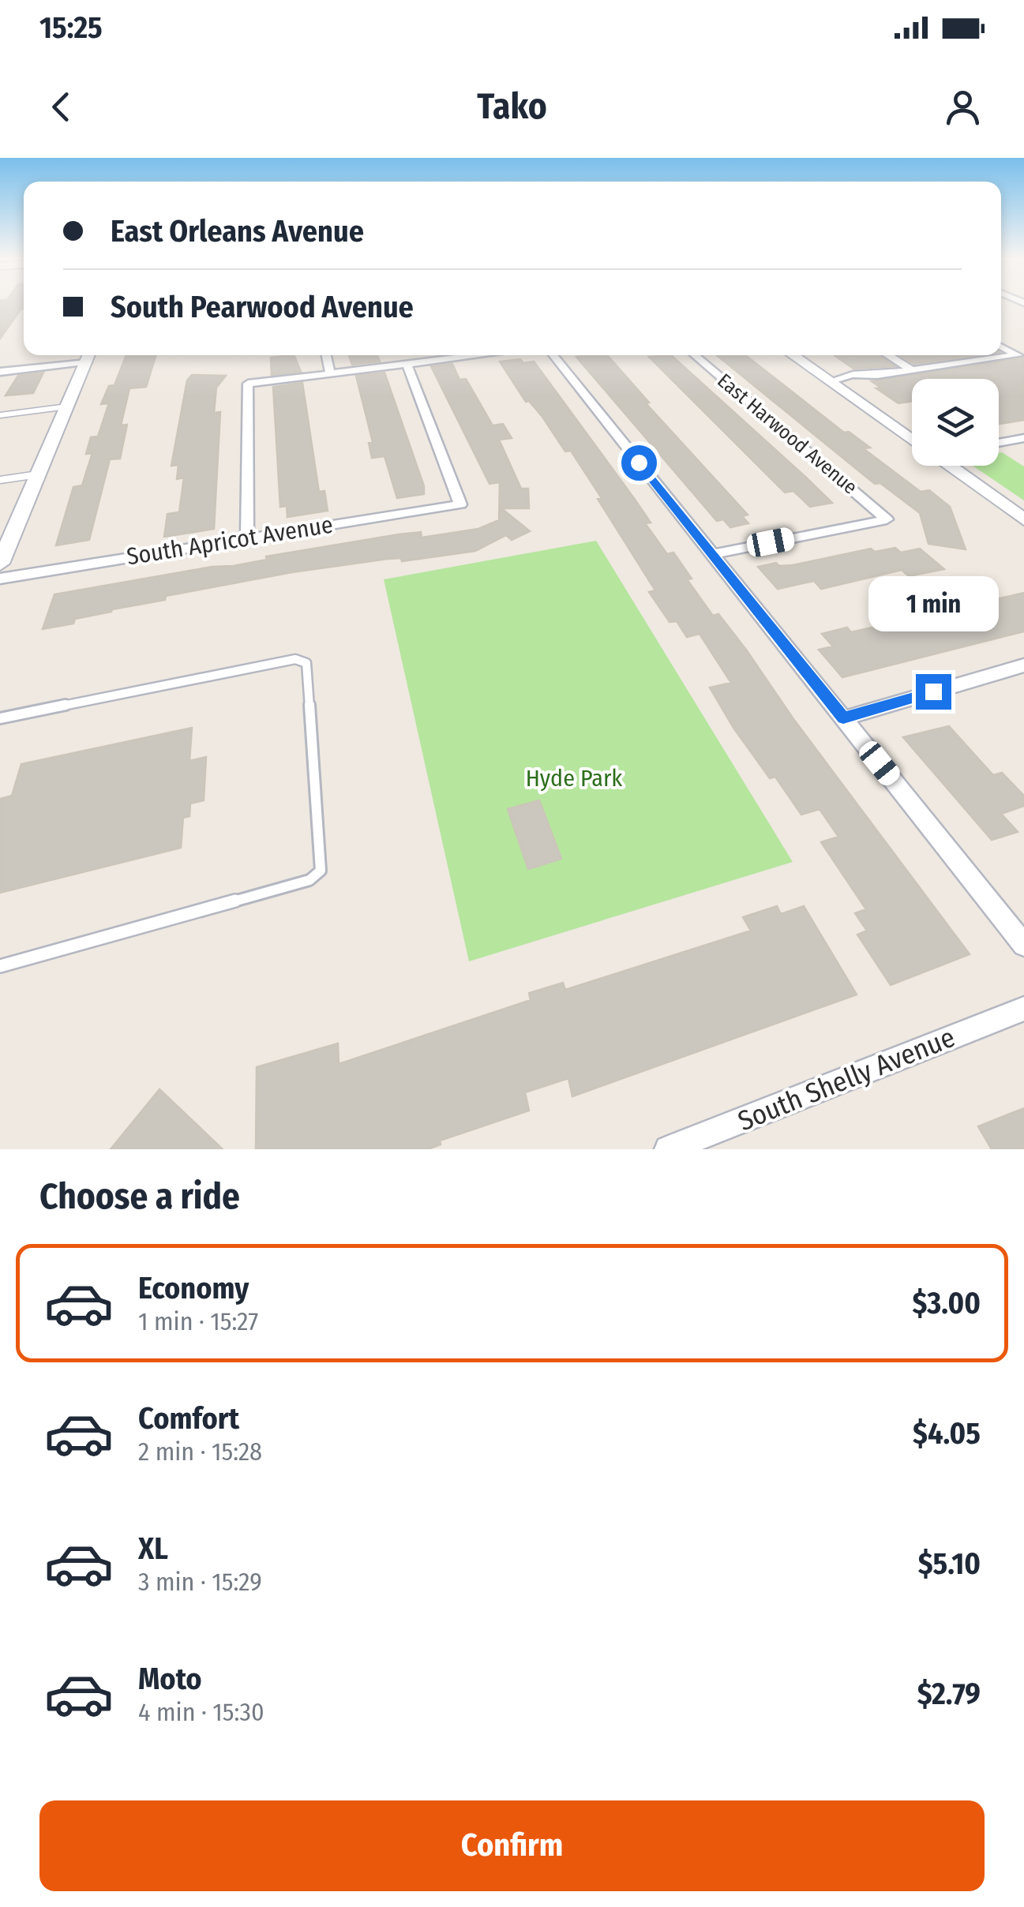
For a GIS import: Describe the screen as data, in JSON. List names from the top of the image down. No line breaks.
{"streets":{"street":["East Harwood Avenue","South Apricot Avenue","South Shelly Avenue"]},"parks":["Hyde Park"],"page":{"status":"15:25","header":"Tako","banner":["East Orleans Avenue","South Pearwood Avenue"],"bubble":"1 min","heading":"Choose a ride","list":[{"name":"Economy","note":"1 min · 15:27","value":"$3.00"},{"name":"Comfort","note":"2 min · 15:28","value":"$4.05"},{"name":"XL","note":"3 min · 15:29","value":"$5.10"},{"name":"Moto","note":"4 min · 15:30","value":"$2.79"}],"buttons":"Confirm"}}
